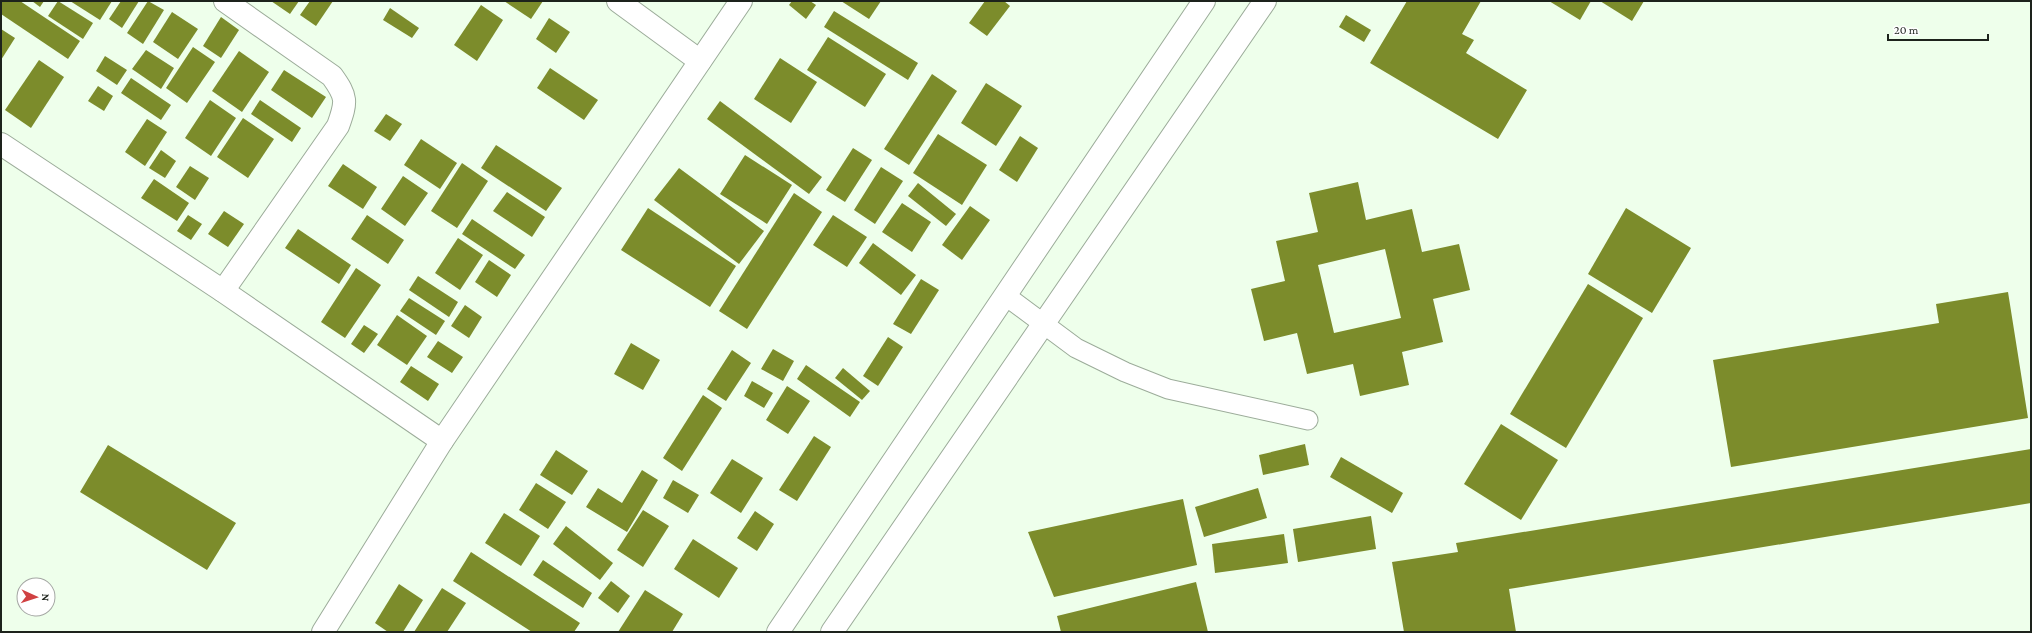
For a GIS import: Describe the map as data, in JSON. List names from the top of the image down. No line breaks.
{"scale_bar":"20 m","north":"right"}
